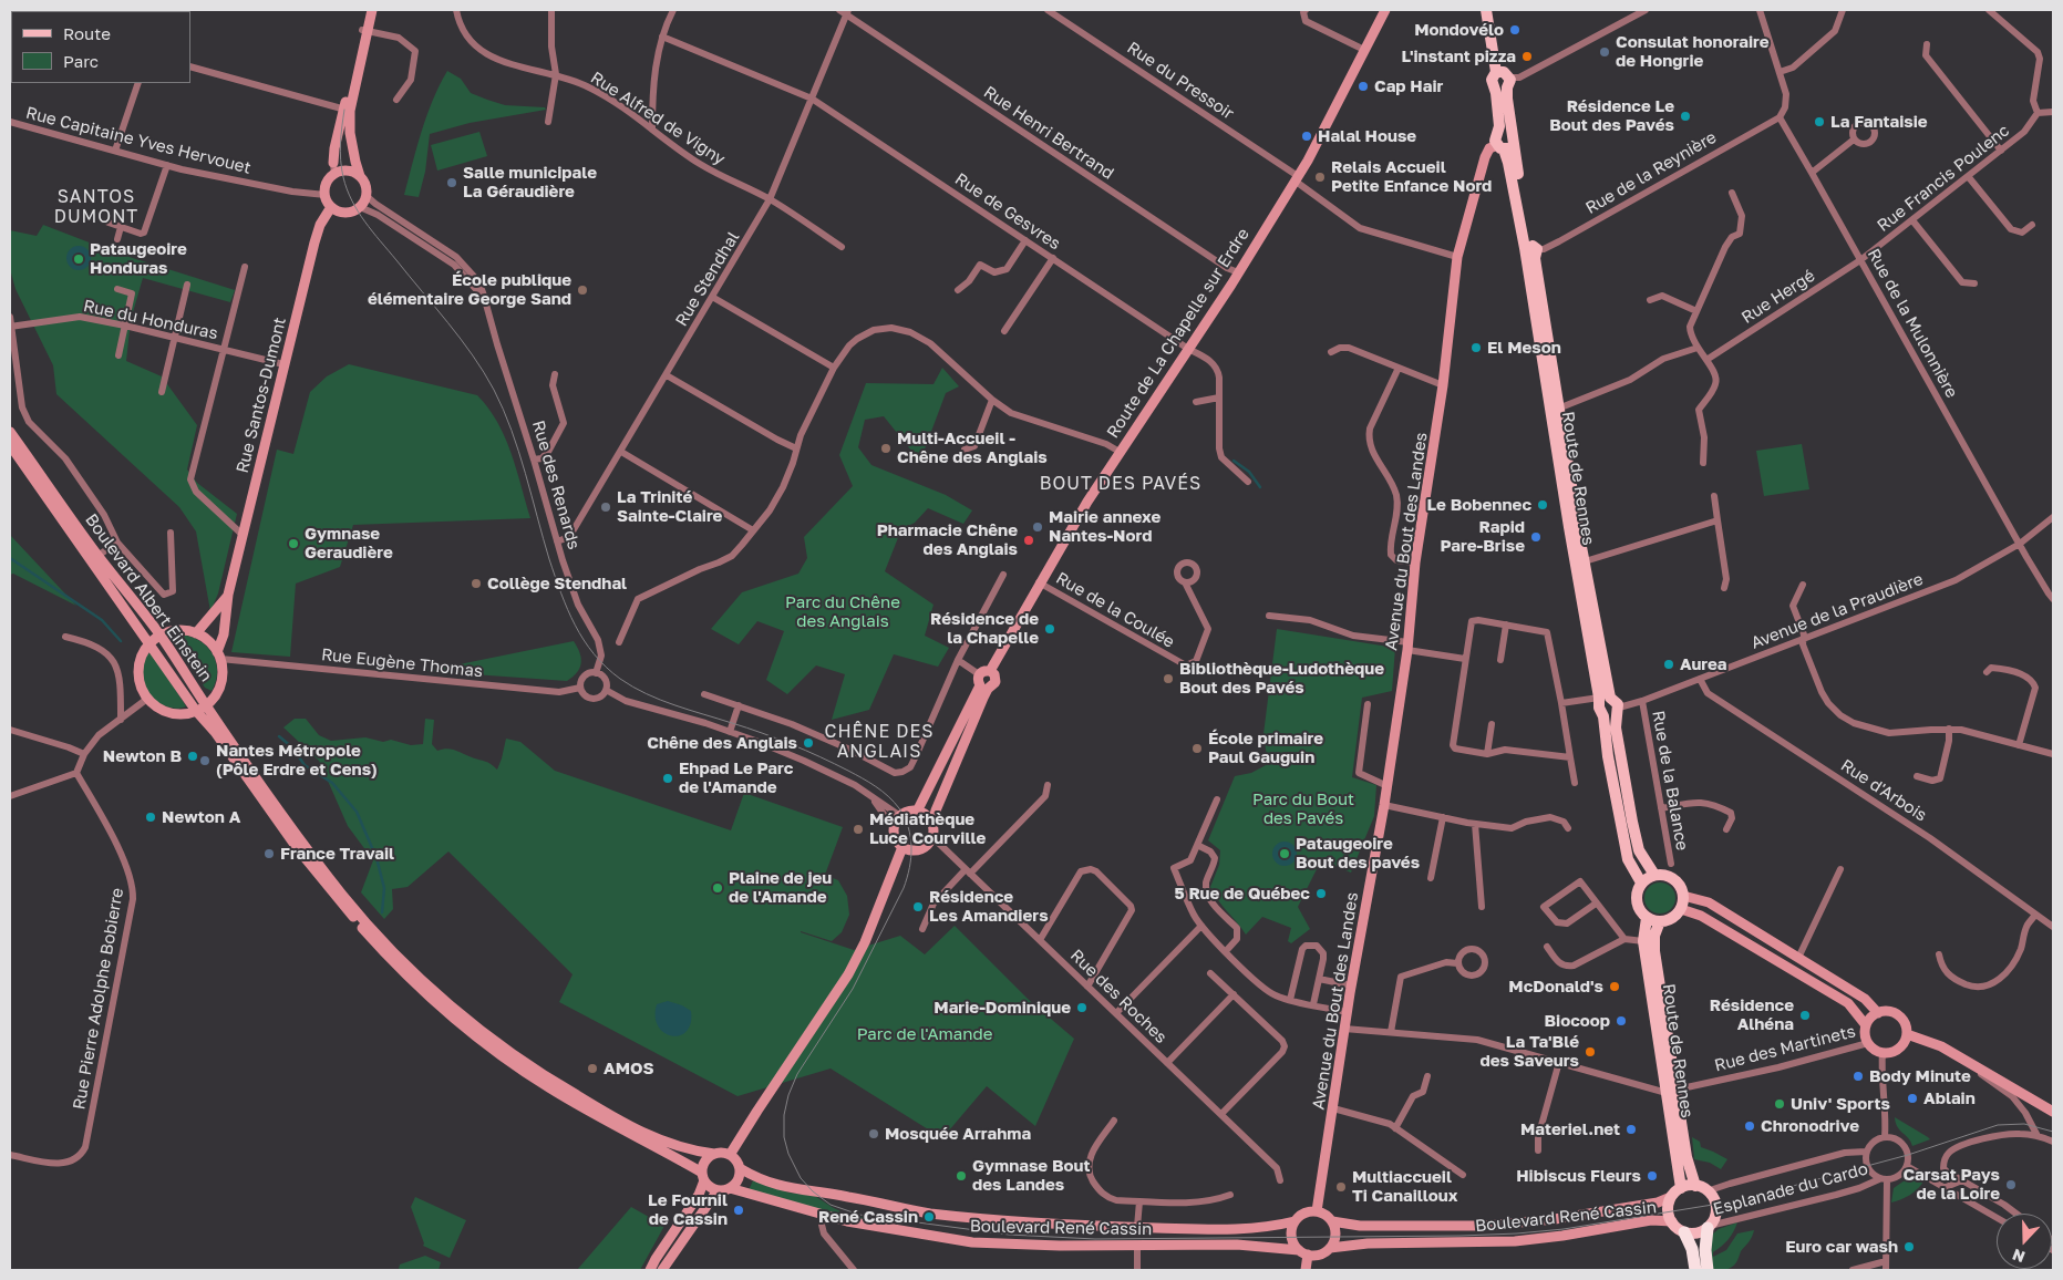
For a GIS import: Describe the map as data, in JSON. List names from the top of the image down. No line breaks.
{"streets":{"main road":["Route de La Chapelle sur Erdre","Rue Santos-Dumont","Route de Rennes","Avenue du Bout des Landes","Boulevard Albert Einstein","Boulevard René Cassin"],"street":["Rue du Pressoir","Rue Alfred de Vigny","Rue Henri Bertrand","Rue Capitaine Yves Hervouet","Rue de la Reynière","Rue Francis Poulenc","Rue de Gesvres","Rue Stendhal","Rue Hergé","Rue du Honduras","Rue de la Mulonnière","Rue des Renards","Rue de la Coulée","Avenue de la Praudière","Rue Eugène Thomas","Rue de la Balance","Rue d'Arbois","Rue des Roches","Rue Pierre Adolphe Bobierre","Rue des Martinets","Esplanade du Cardo"]},"crossings":[["Rue du Pressoir","Route de La Chapelle sur Erdre"],["Rue du Pressoir","Avenue du Bout des Landes"],["Rue Alfred de Vigny","Rue Stendhal"],["Rue Henri Bertrand","Rue Stendhal"],["Rue Henri Bertrand","Route de La Chapelle sur Erdre"],["Rue Capitaine Yves Hervouet","Rue Santos-Dumont"],["Rue Capitaine Yves Hervouet","Rue des Renards"],["Rue de la Reynière","Rue de la Mulonnière"],["Rue de la Reynière","Route de Rennes"],["Rue Francis Poulenc","Rue Hergé"],["Rue Francis Poulenc","Rue de la Mulonnière"],["Rue de Gesvres","Rue Stendhal"],["Rue de Gesvres","Route de La Chapelle sur Erdre"],["Rue Stendhal","Rue des Renards"],["Rue Hergé","Rue de la Mulonnière"],["Rue du Honduras","Rue Santos-Dumont"],["Rue de la Mulonnière","Avenue de la Praudière"],["Route de La Chapelle sur Erdre","Rue de la Coulée"],["Rue Santos-Dumont","Rue des Renards"],["Rue Santos-Dumont","Boulevard Albert Einstein"],["Rue Santos-Dumont","Rue Eugène Thomas"],["Route de Rennes","Avenue du Bout des Landes"],["Route de Rennes","Avenue de la Praudière"],["Route de Rennes","Rue des Martinets"],["Route de Rennes","Esplanade du Cardo"],["Route de Rennes","Boulevard René Cassin"],["Rue des Renards","Rue Eugène Thomas"],["Avenue du Bout des Landes","Boulevard René Cassin"],["Boulevard Albert Einstein","Boulevard René Cassin"],["Avenue de la Praudière","Rue de la Balance"],["Avenue de la Praudière","Rue d'Arbois"],["Esplanade du Cardo","Boulevard René Cassin"]],"districts":["SANTOS DUMONT","BOUT DES PAVÉS","CHÊNE DES ANGLAIS"],"parks":["Parc du Chêne des Anglais","Parc du Bout des Pavés","Parc de l'Amande"],"places":["Mondovélo","Consulat honoraire de Hongrie","L'instant pizza","Cap Hair","Résidence Le Bout des Pavés","La Fantaisie","Halal House","Relais Accueil Petite Enfance Nord","Salle municipale La Géraudière","Pataugeoire Honduras","École publique élémentaire George Sand","El Meson","Multi-Accueil - Chêne des Anglais","Le Bobennec","La Trinité Sainte-Claire","Mairie annexe Nantes-Nord","Rapid Pare-Brise","Pharmacie Chêne des Anglais","Gymnase Geraudière","Collège Stendhal","Résidence de la Chapelle","Aurea","Bibliothèque-Ludothèque Bout des Pavés","Chêne des Anglais","École primaire Paul Gauguin","Newton B","Nantes Métropole (Pôle Erdre et Cens)","Ehpad Le Parc de l'Amande","Newton A","Médiathèque Luce Courville","France Travail","Pataugeoire Bout des pavés","Plaine de jeu de l'Amande","5 Rue de Québec","Résidence Les Amandiers","McDonald's","Marie-Dominique","Résidence Alhéna","Biocoop","La Ta'Blé des Saveurs","AMOS","Body Minute","Ablain","Univ' Sports","Chronodrive","Materiel.net","Mosquée Arrahma","Gymnase Bout des Landes","Hibiscus Fleurs","Carsat Pays de la Loire","Multiaccueil Ti Canailloux","Le Fournil de Cassin","René Cassin","Euro car wash"],"legend":["Route","Parc"],"north":"bottom"}
